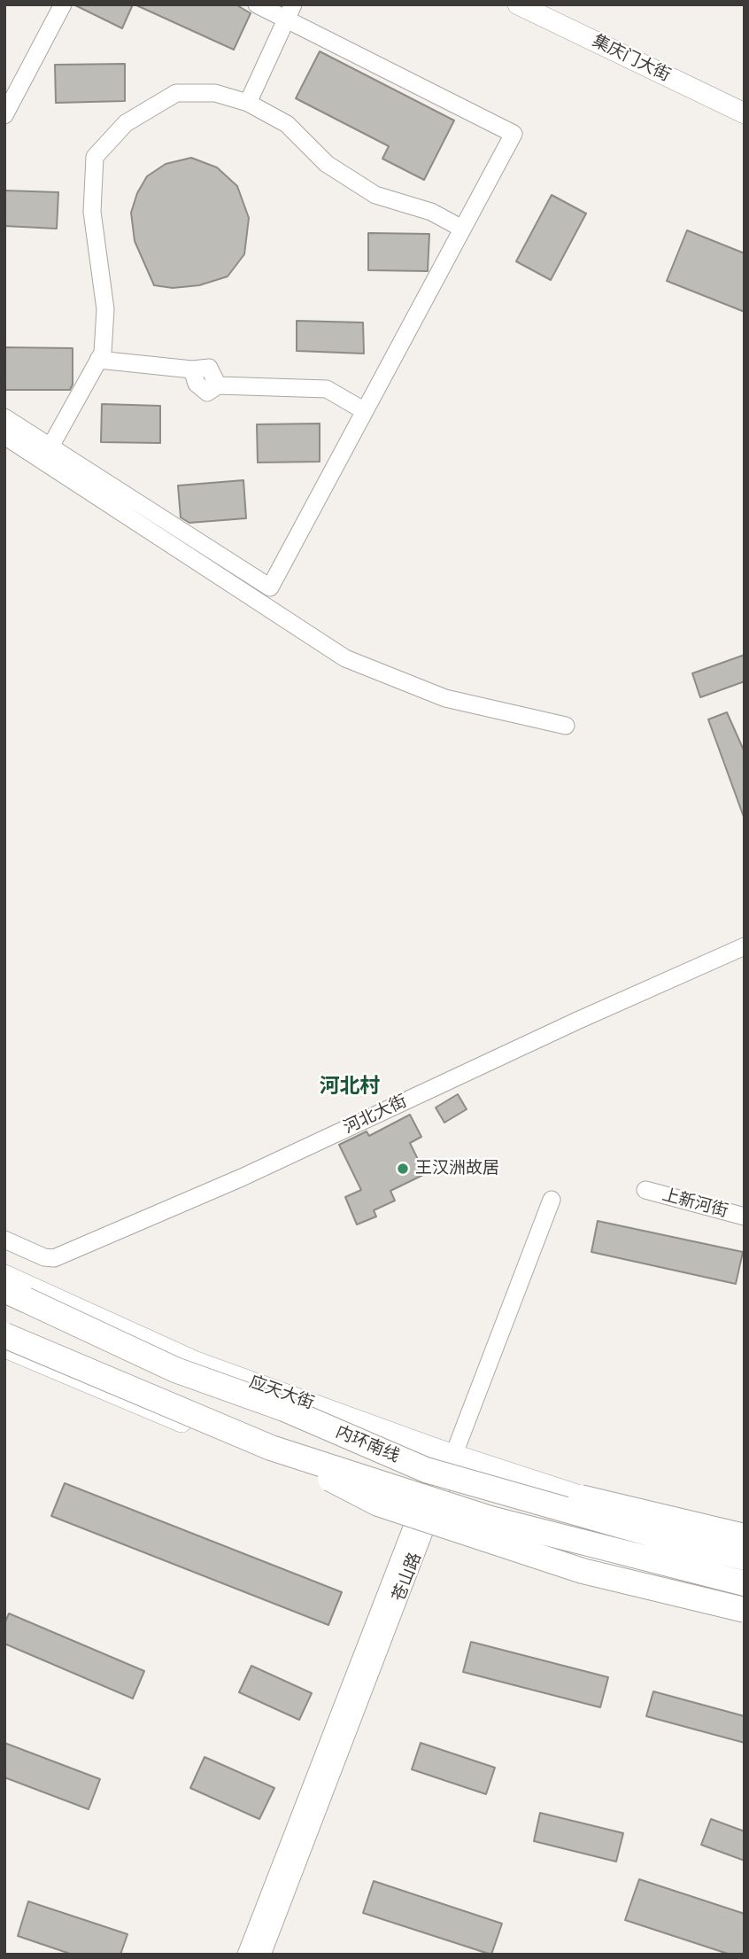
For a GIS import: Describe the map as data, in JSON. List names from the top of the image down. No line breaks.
{"streets":{"highway":["内环南线"],"main road":["集庆门大街","应天大街"],"street":["河北大街","上新河街","苍山路"]},"crossings":[["应天大街","苍山路"]],"districts":["河北村"],"places":["王汉洲故居"]}
